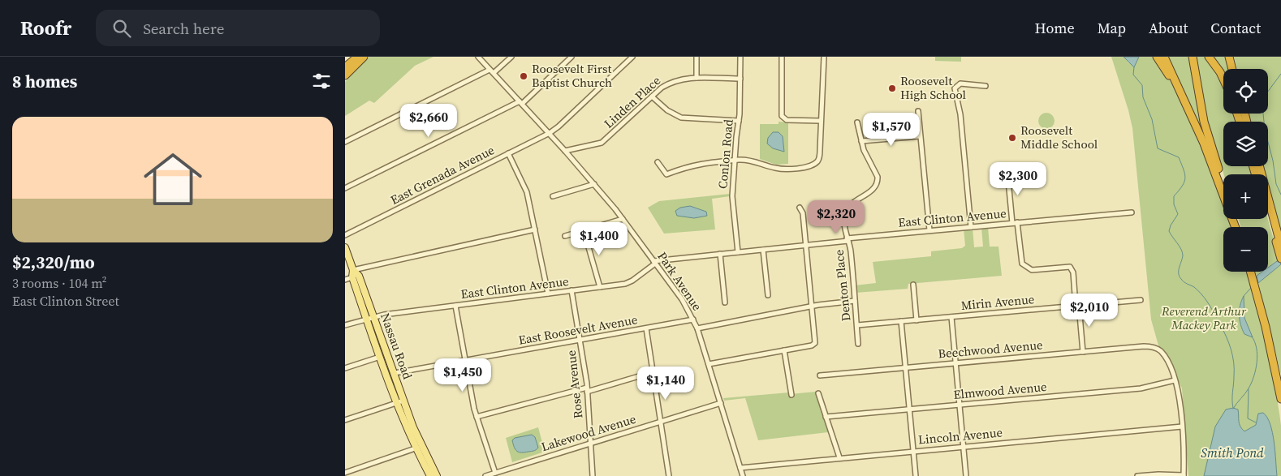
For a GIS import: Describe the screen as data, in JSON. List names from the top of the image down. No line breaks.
{"streets":{"main road":["Nassau Road"],"street":["Linden Place","Conlon Road","East Grenada Avenue","East Clinton Avenue","Park Avenue","Denton Place","Mirin Avenue","East Roosevelt Avenue","Beechwood Avenue","Rose Avenue","Elmwood Avenue","Lakewood Avenue","Lincoln Avenue"]},"crossings":[["Linden Place","Conlon Road"],["Linden Place","Park Avenue"],["East Grenada Avenue","Park Avenue"],["East Clinton Avenue","Park Avenue"],["East Clinton Avenue","Denton Place"],["East Clinton Avenue","Nassau Road"],["East Clinton Avenue","Rose Avenue"],["Park Avenue","East Roosevelt Avenue"],["Park Avenue","Lakewood Avenue"],["Park Avenue","Lincoln Avenue"],["Denton Place","Mirin Avenue"],["East Roosevelt Avenue","Nassau Road"],["East Roosevelt Avenue","Rose Avenue"],["Beechwood Avenue","Elmwood Avenue"],["Rose Avenue","Lakewood Avenue"]],"water":["Smith Pond"],"parks":["Reverend Arthur Mackey Park"],"places":["Roosevelt First Baptist Church","Roosevelt High School","Roosevelt Middle School"],"page":{"header":"Roofr","search":"Search here","nav":["Home","Map","About","Contact"],"heading":"8 homes","map_buttons":["+","−"],"price":["$2,660","$1,570","$2,300","$2,320","$1,400","$2,010","$1,450","$1,140"],"list":[{"name":"$2,320/mo","note":"3 rooms · 104 m² · East Clinton Street"}]}}
